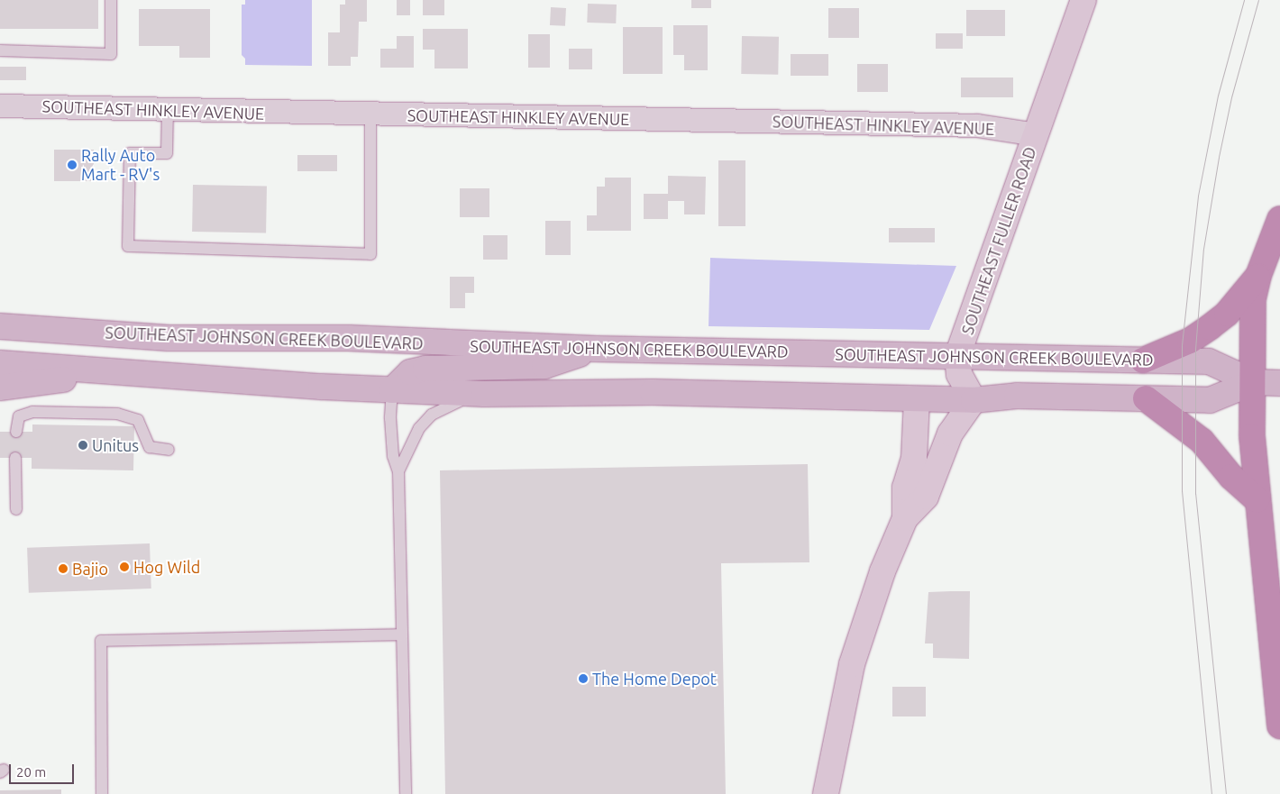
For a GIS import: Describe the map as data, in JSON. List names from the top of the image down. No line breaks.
{"streets":{"main road":["SOUTHEAST JOHNSON CREEK BOULEVARD"],"street":["SOUTHEAST HINKLEY AVENUE","SOUTHEAST FULLER ROAD"]},"crossings":[["SOUTHEAST HINKLEY AVENUE","SOUTHEAST FULLER ROAD"],["SOUTHEAST FULLER ROAD","SOUTHEAST JOHNSON CREEK BOULEVARD"]],"places":["Rally Auto Mart - RV's","Unitus","Hog Wild","Bajio","The Home Depot"],"scale_bar":"20 m"}
